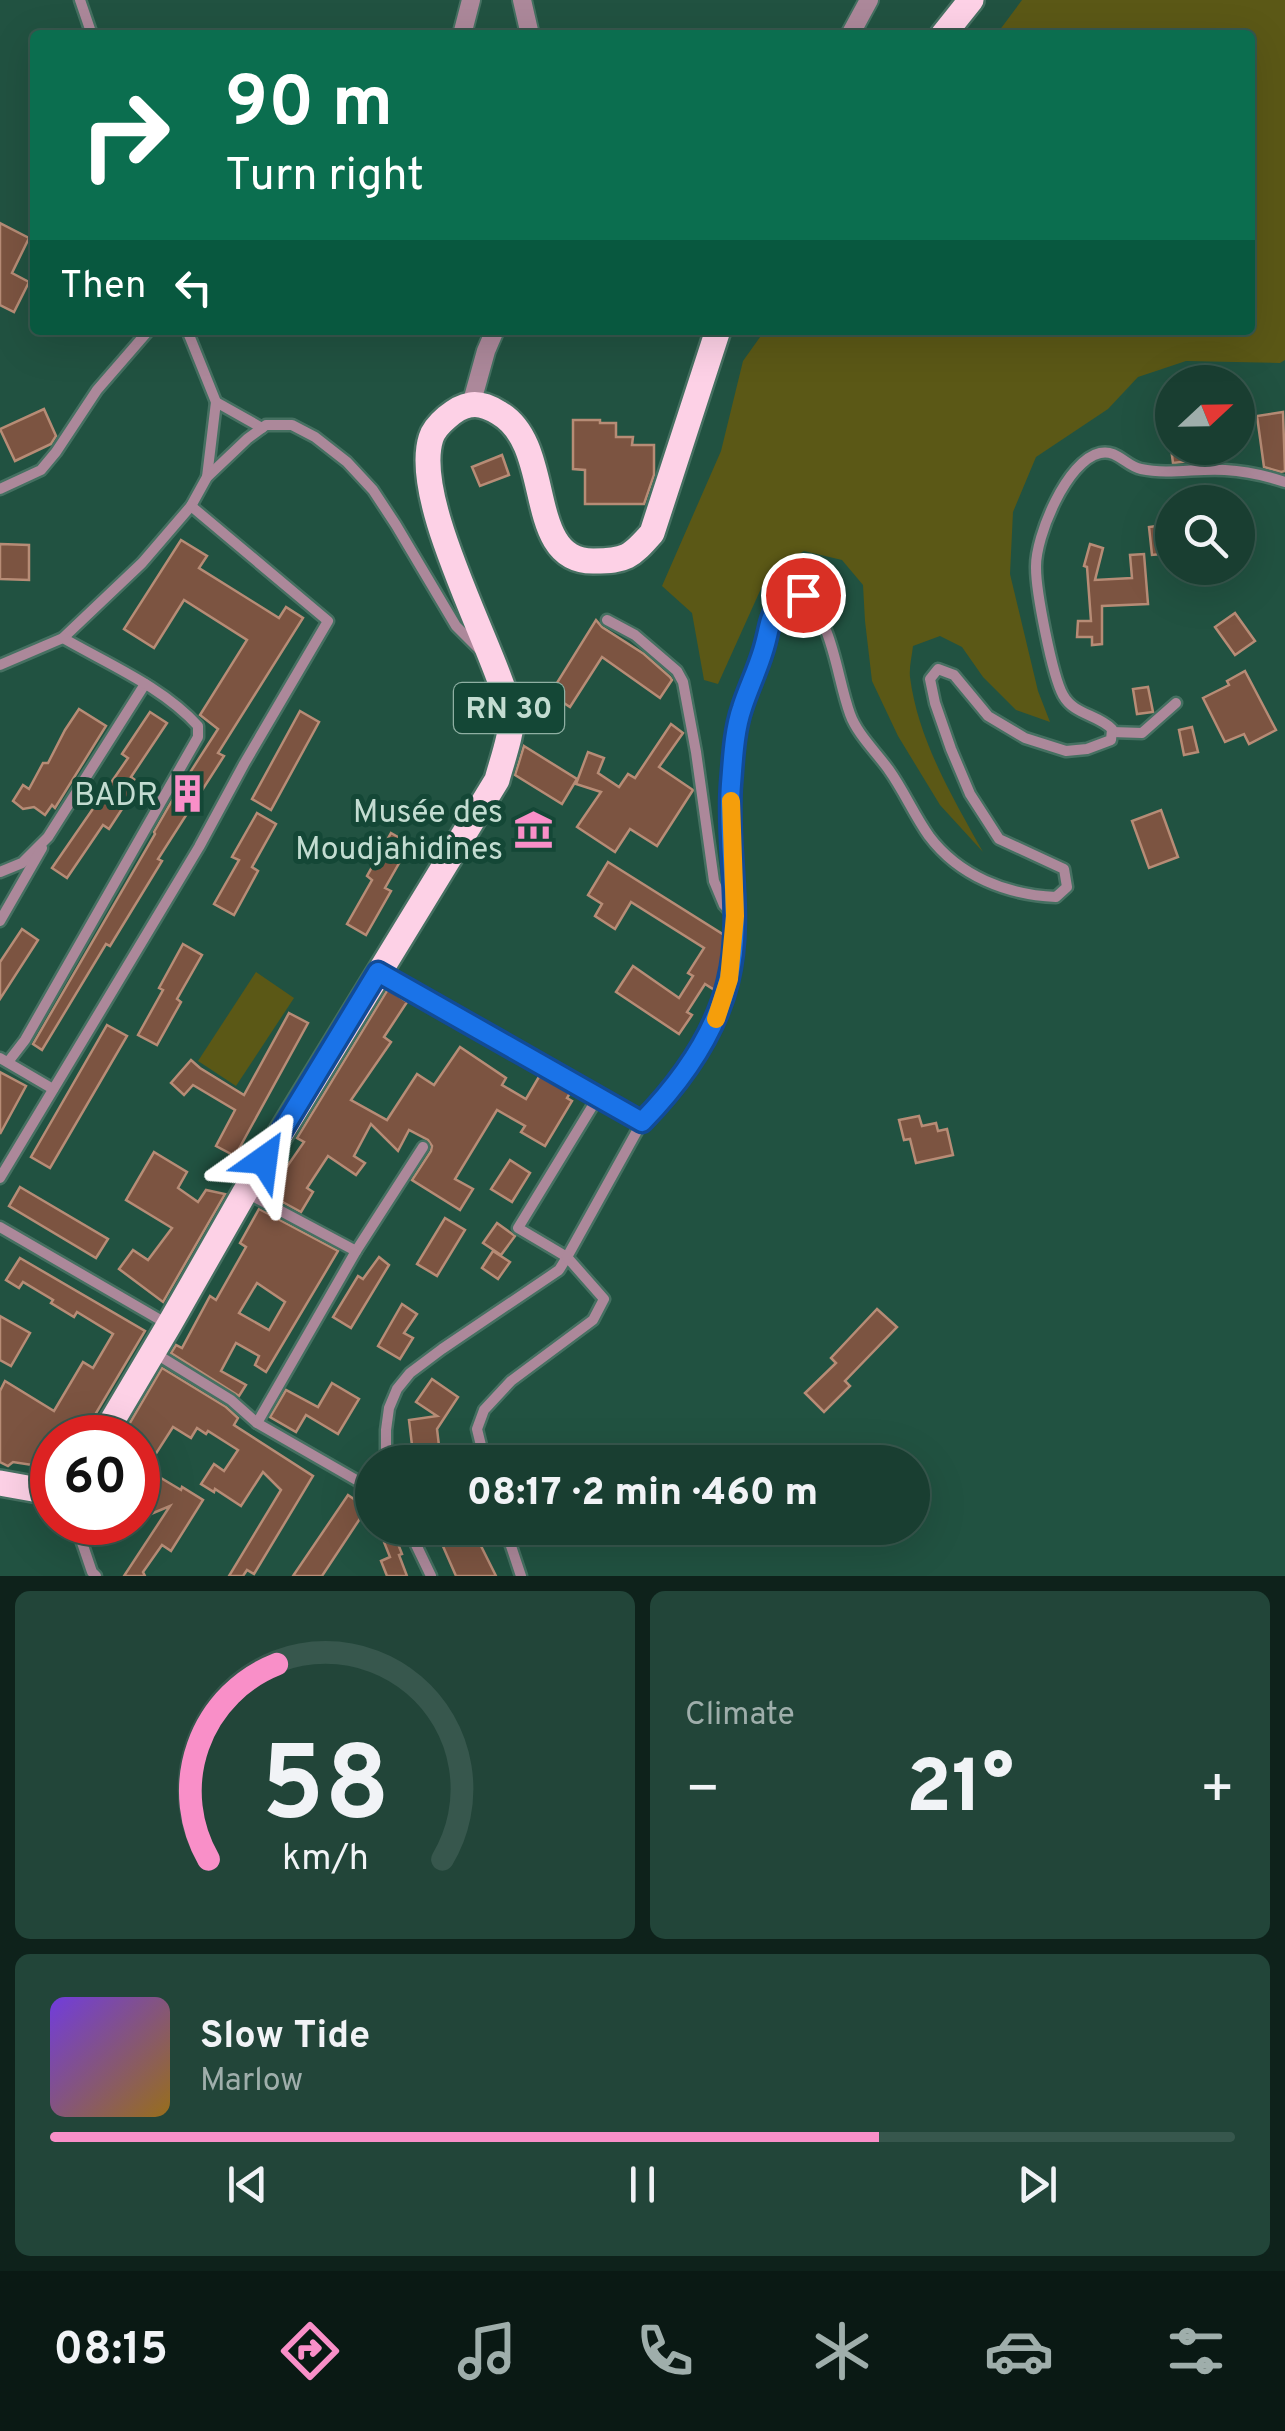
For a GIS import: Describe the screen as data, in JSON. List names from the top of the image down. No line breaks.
{"streets":{"main road":["RN 30"]},"places":{"building":["BADR"],"museum":["Musée des Moudjahidines"]},"north":"right","page":{"turn":["90 m","Turn right"],"then":"Then","limit":"60","trip":"08:17 · 2 min · 460 m","tile":"Climate","heat":["−","21°","+"],"song":["Slow Tide","Marlow"],"tabs":"08:15","gauge":["58","km/h"]}}
